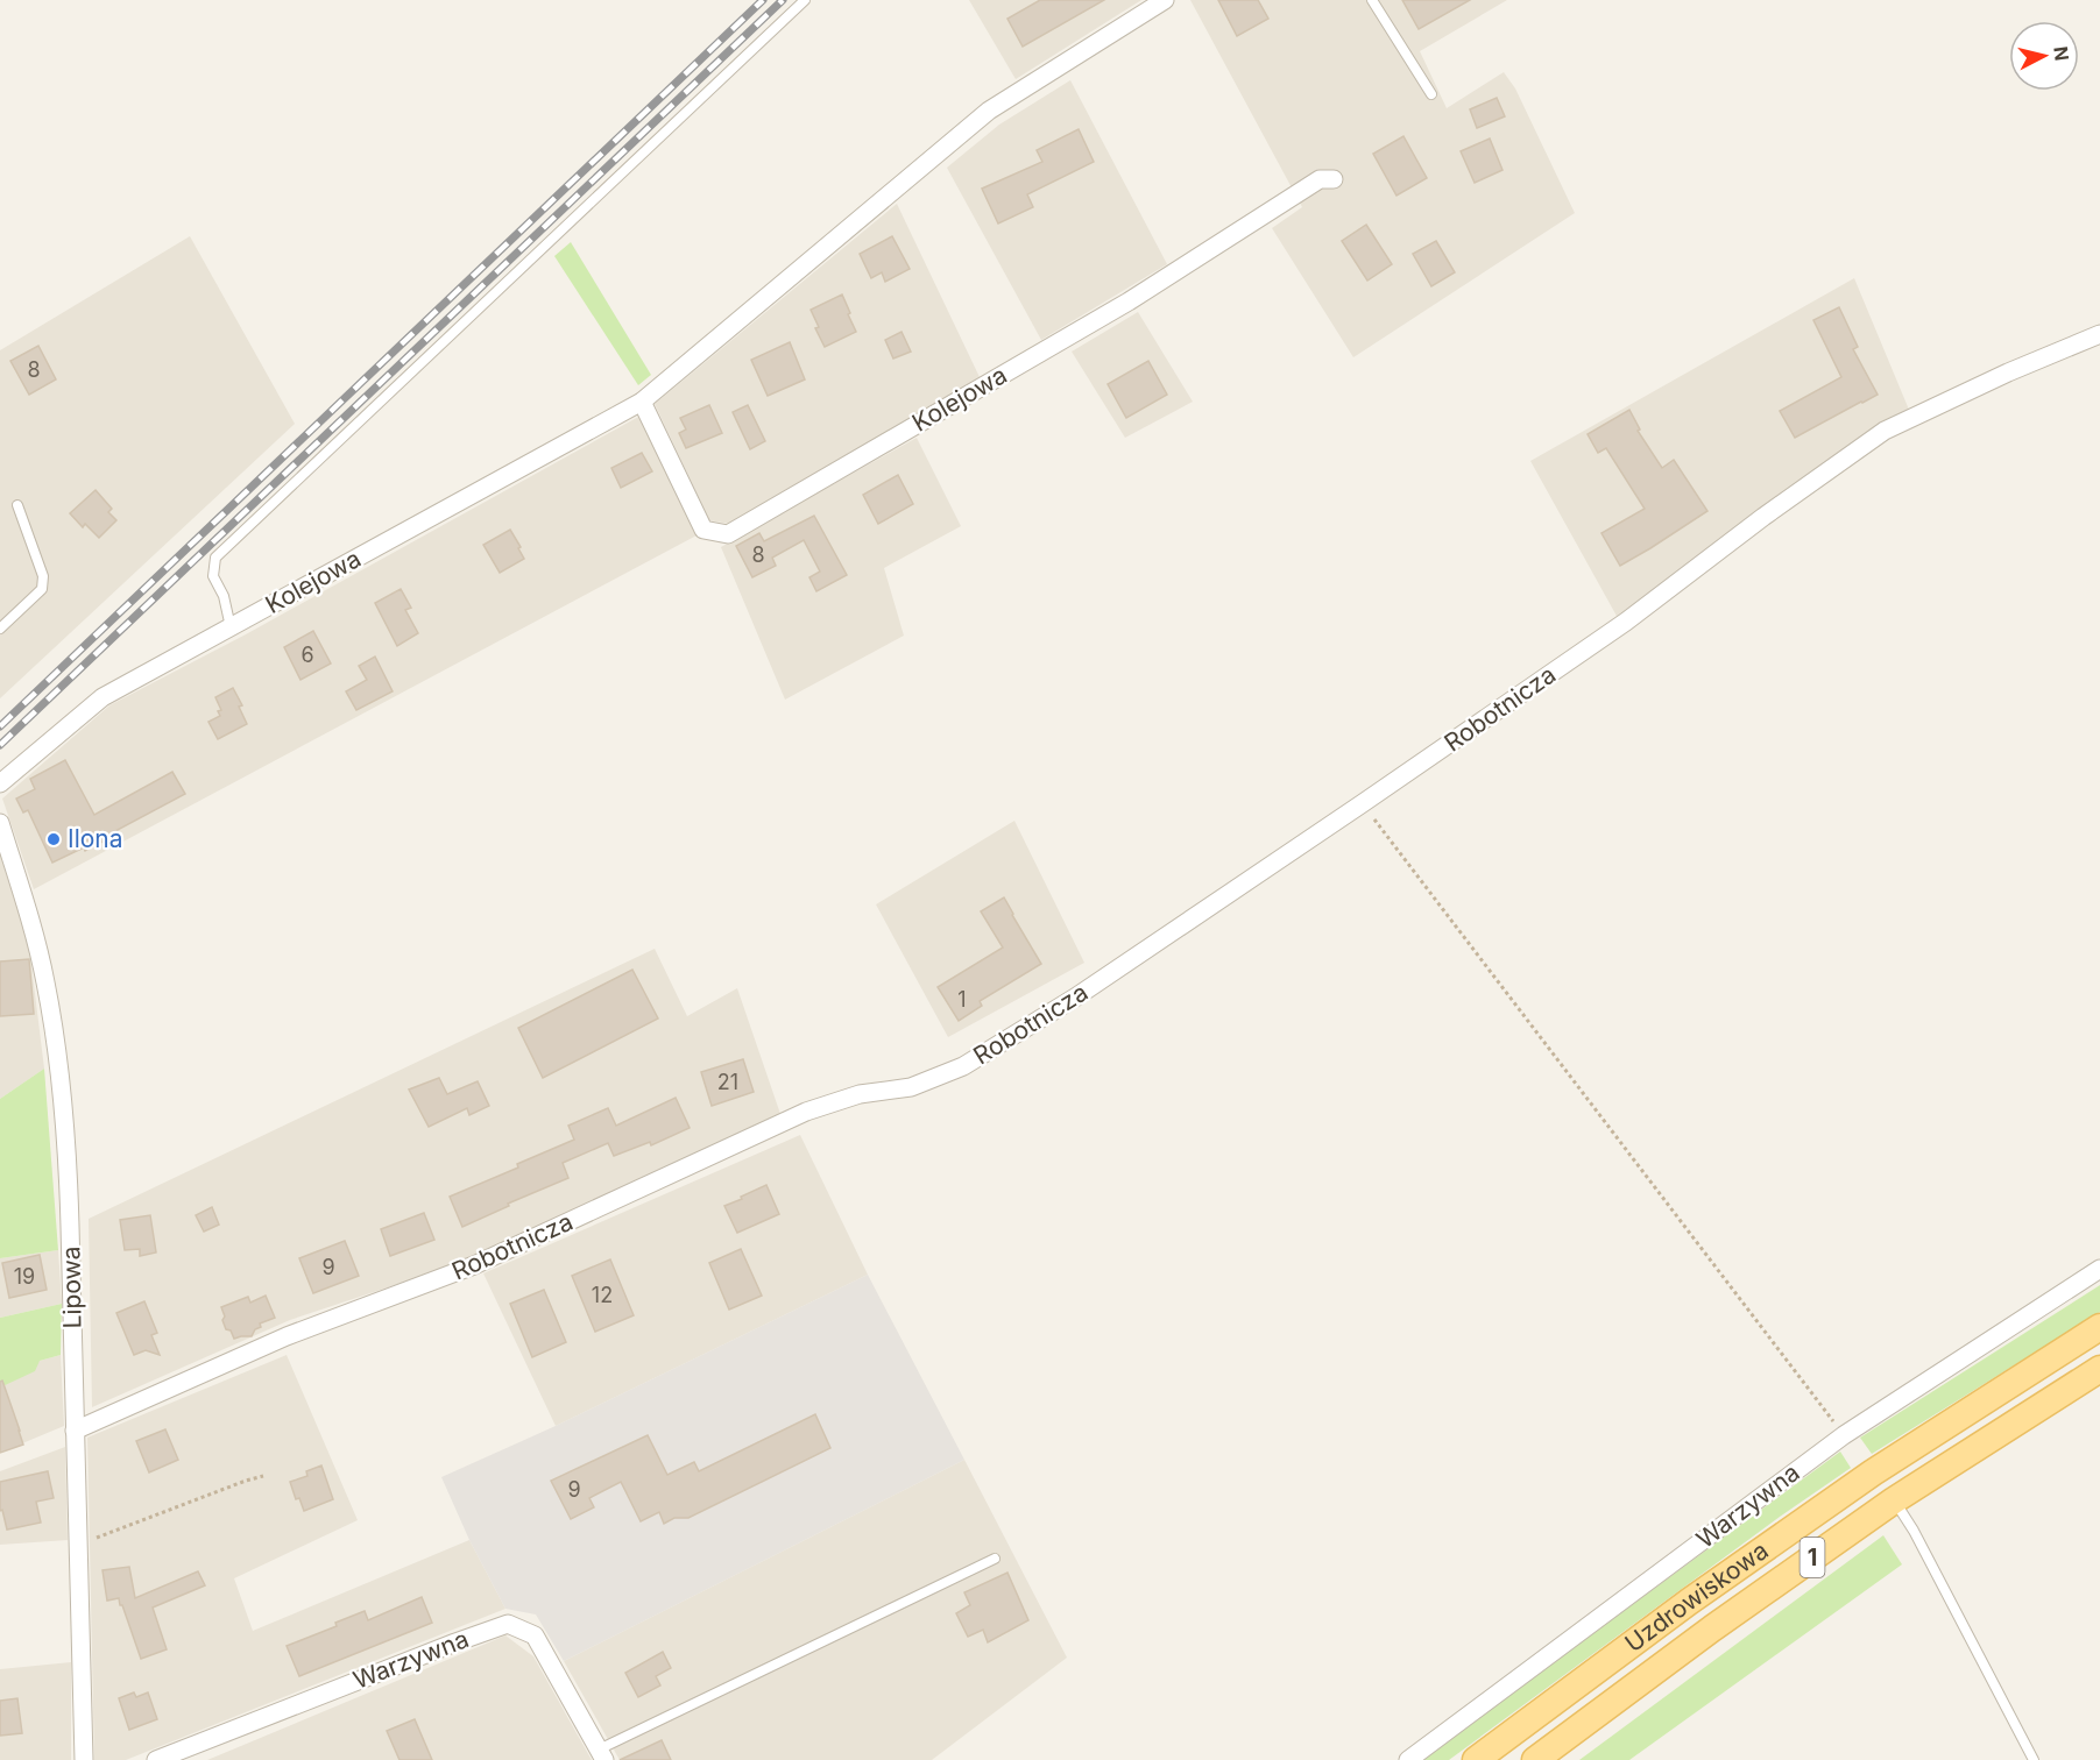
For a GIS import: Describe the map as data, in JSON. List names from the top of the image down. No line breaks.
{"streets":{"main road":["1","Uzdrowiskowa"],"street":["Kolejowa","Robotnicza","Lipowa","Warzywna"]},"crossings":[["Robotnicza","Lipowa"]],"places":["Ilona"],"house_numbers":["8","8","6","1","21","9","19","12","9"],"north":"right"}
